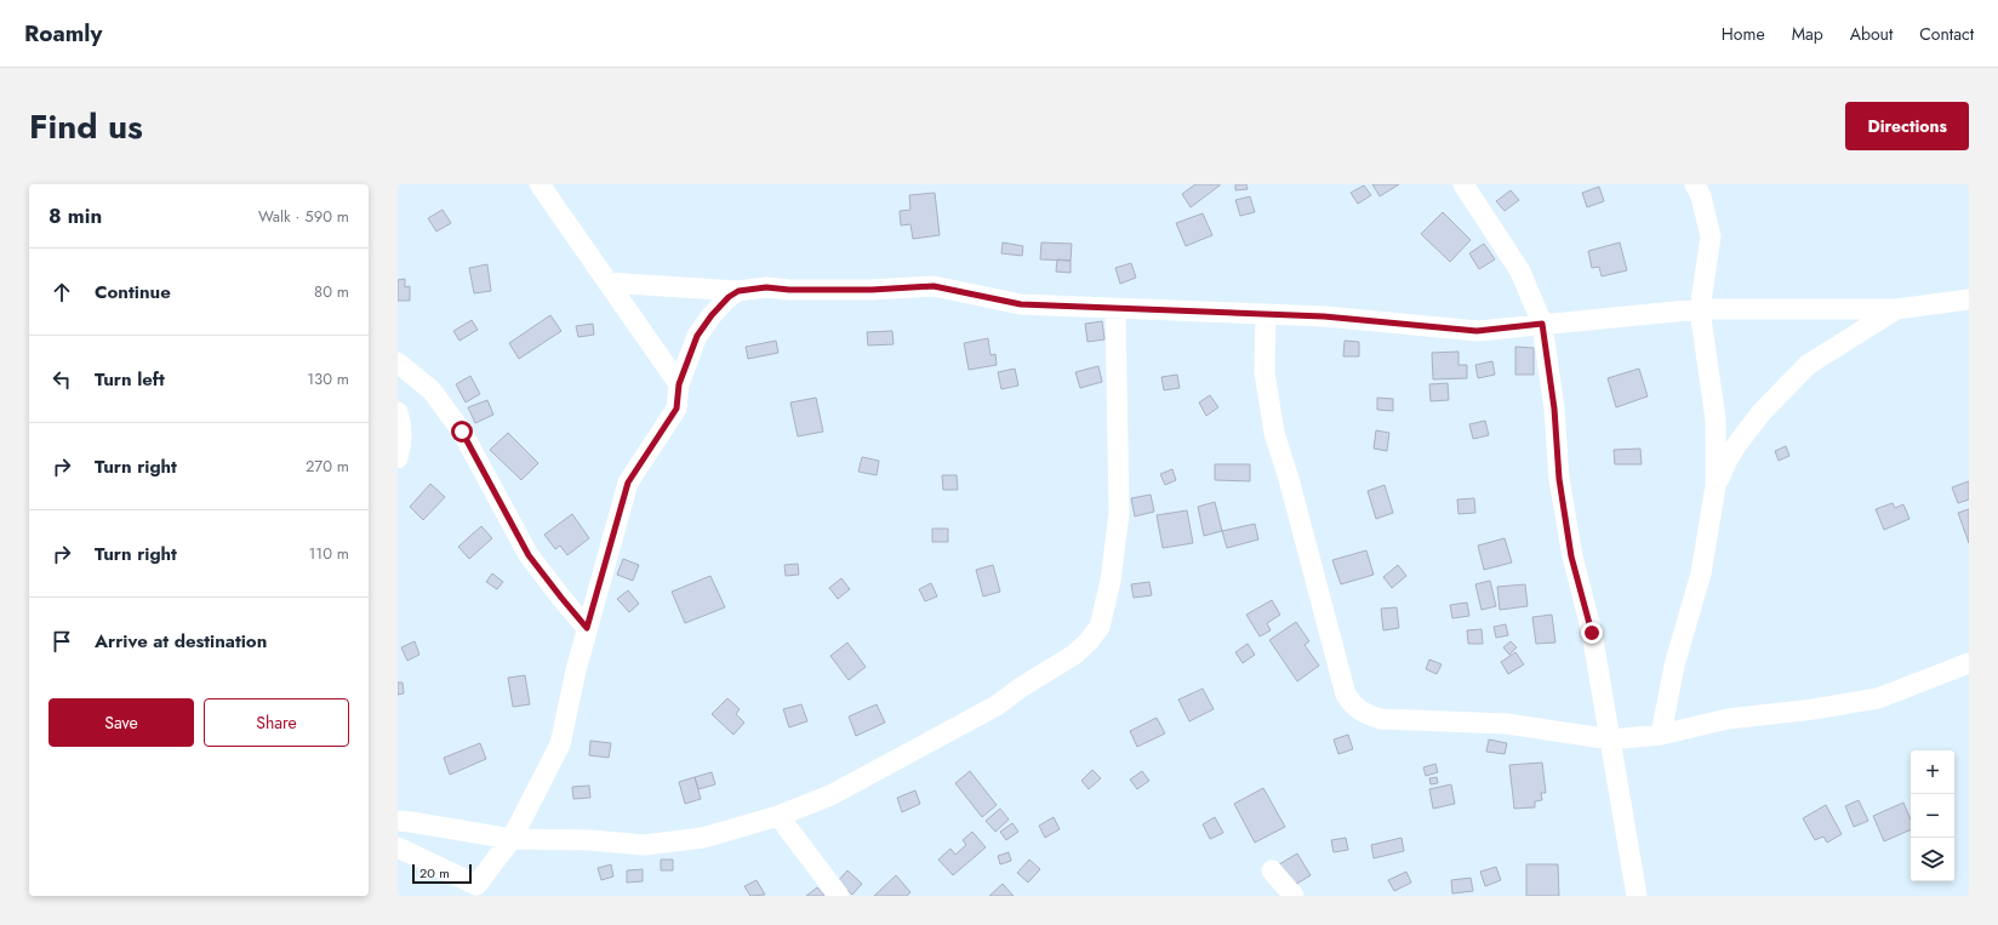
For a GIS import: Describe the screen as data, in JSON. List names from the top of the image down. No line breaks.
{"scale_bar":"20 m","page":{"header":"Roamly","nav":["Home","Map","About","Contact"],"title":"Find us","buttons":["Directions",["Save","Share"]],"heading":["8 min","Walk · 590 m"],"list":[["Continue","80 m"],["Turn left","130 m"],["Turn right","270 m"],["Turn right","110 m"],"Arrive at destination"],"map_buttons":["+","−"],"scale":"20 m"}}
